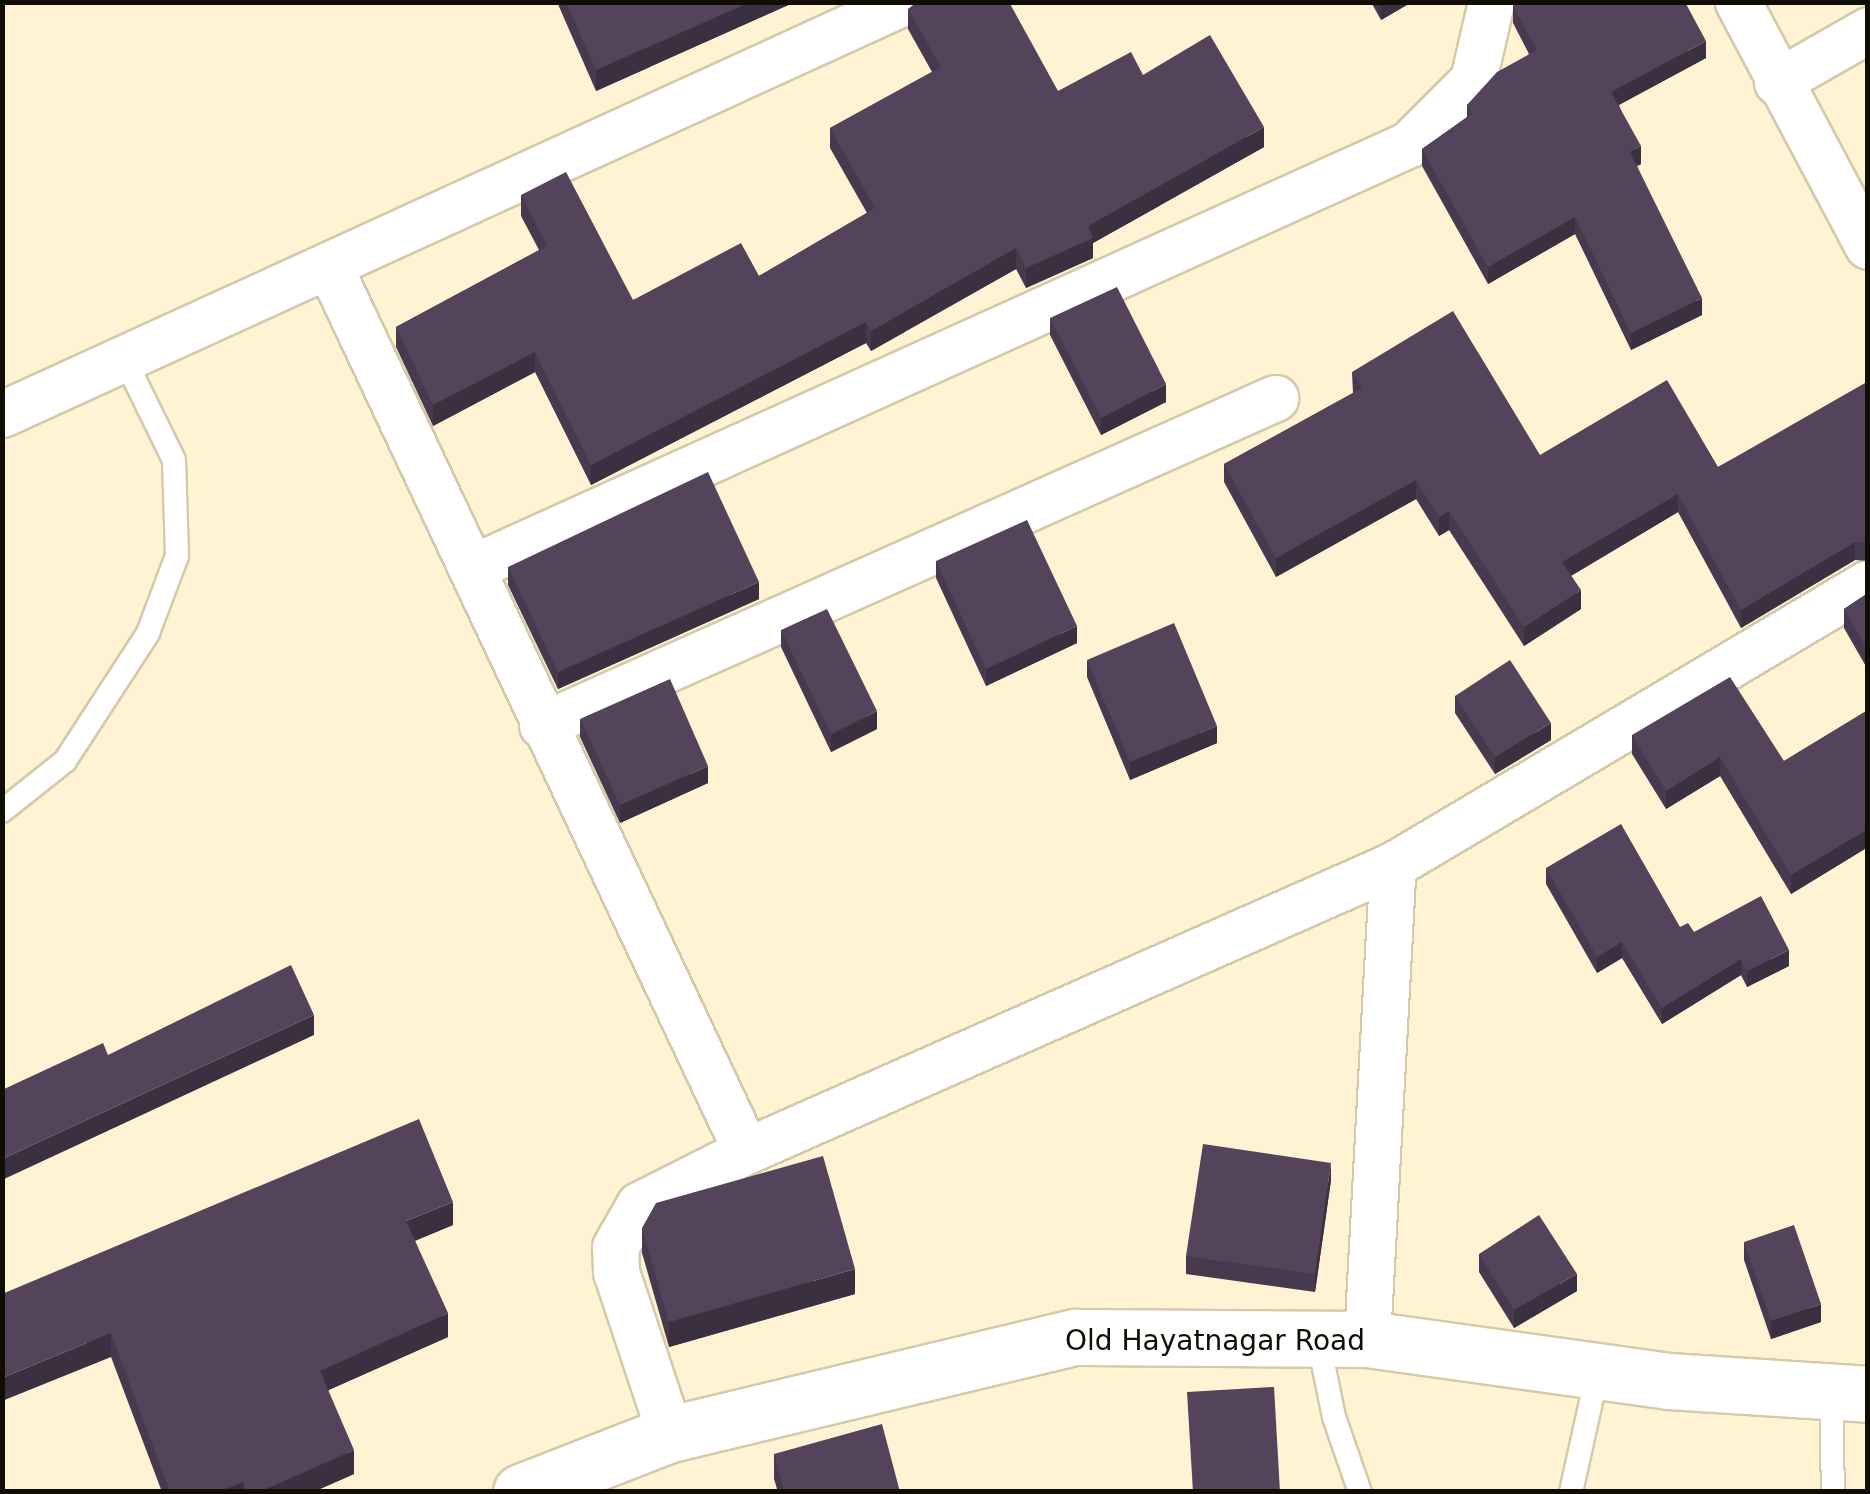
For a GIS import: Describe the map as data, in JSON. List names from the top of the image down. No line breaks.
{"streets":{"street":["Old Hayatnagar Road"]}}
